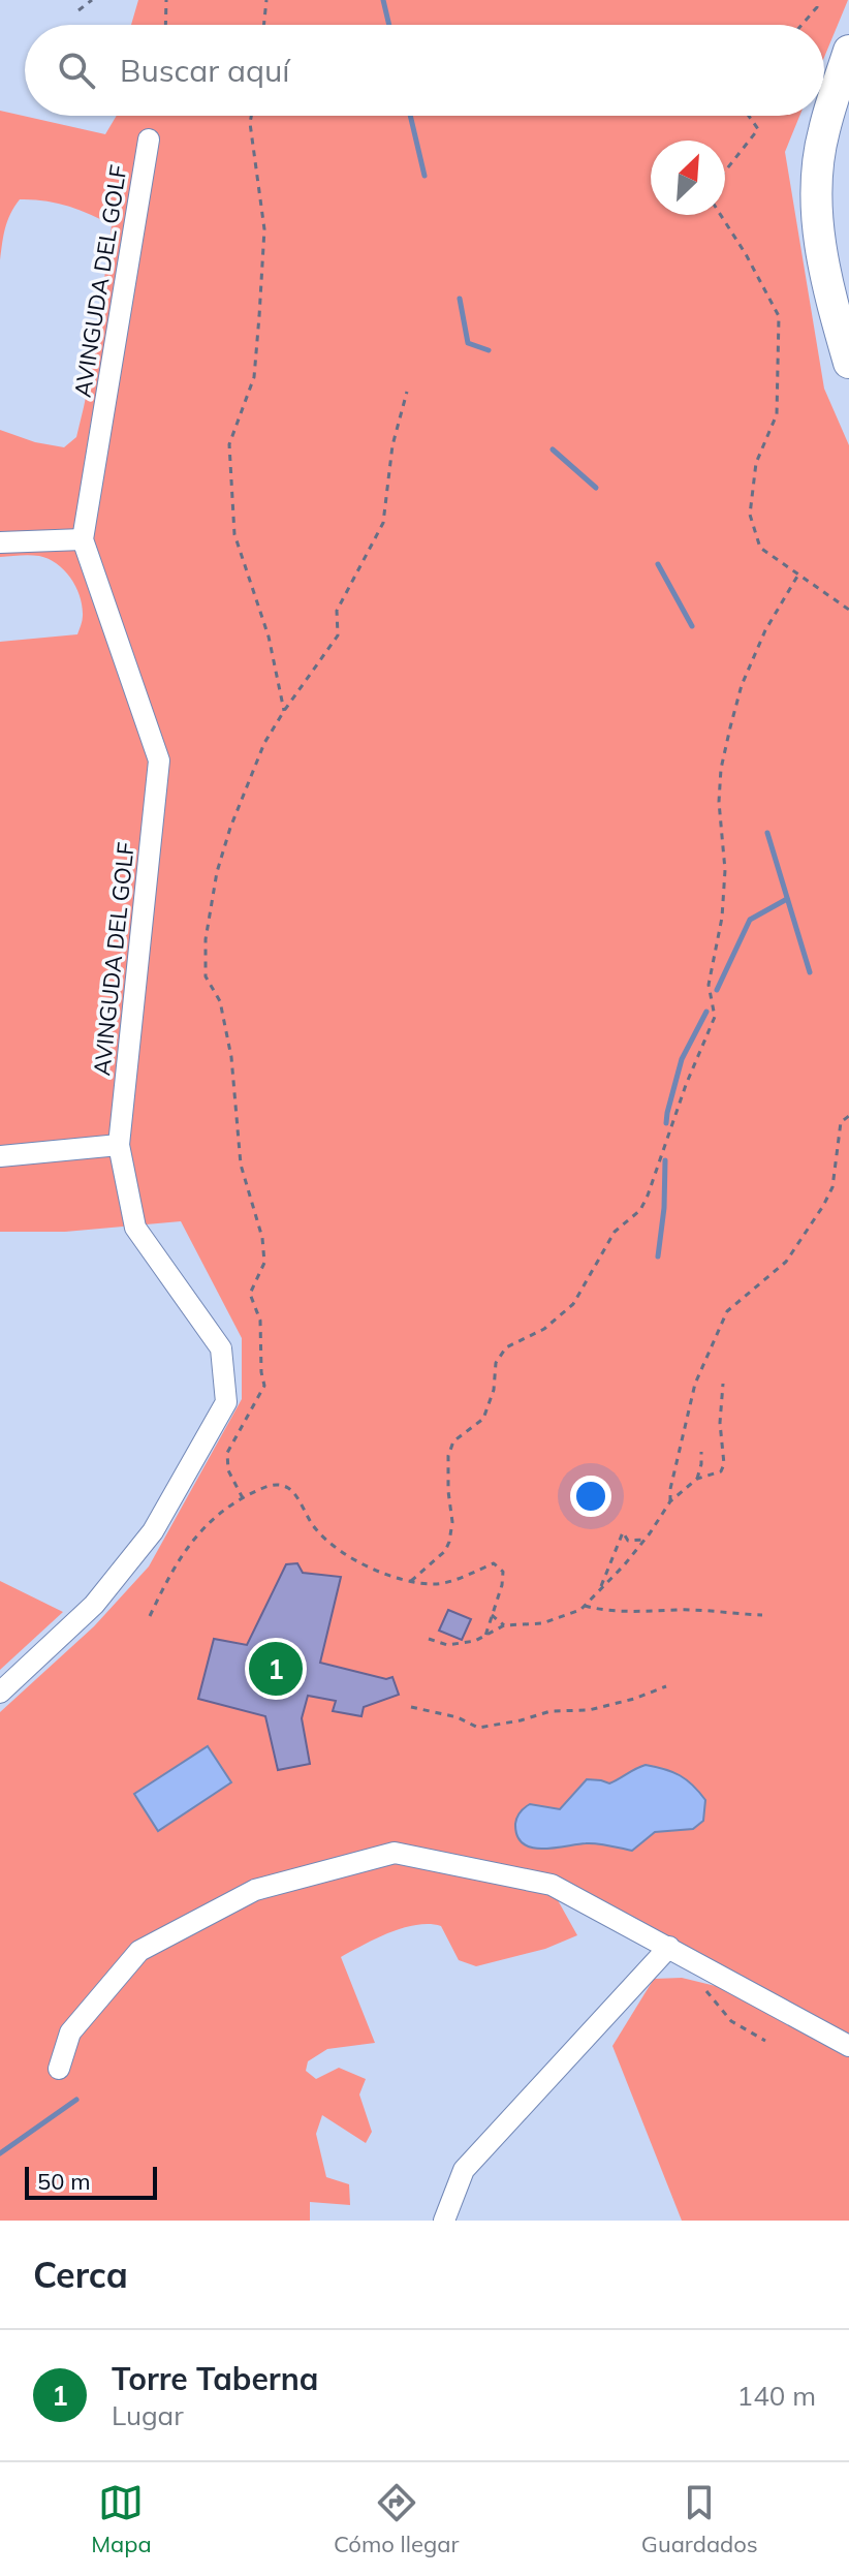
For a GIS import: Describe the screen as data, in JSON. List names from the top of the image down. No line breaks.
{"streets":{"street":["AVINGUDA DEL GOLF"]},"scale_bar":"50 m","north":"top right","page":{"search":"Buscar aquí","pins":"1","scale":"50 m","heading":"Cerca","list":[{"mark":"1","name":"Torre Taberna","note":"Lugar","value":"140 m"}],"nav":["Mapa","Cómo llegar","Guardados"]}}
